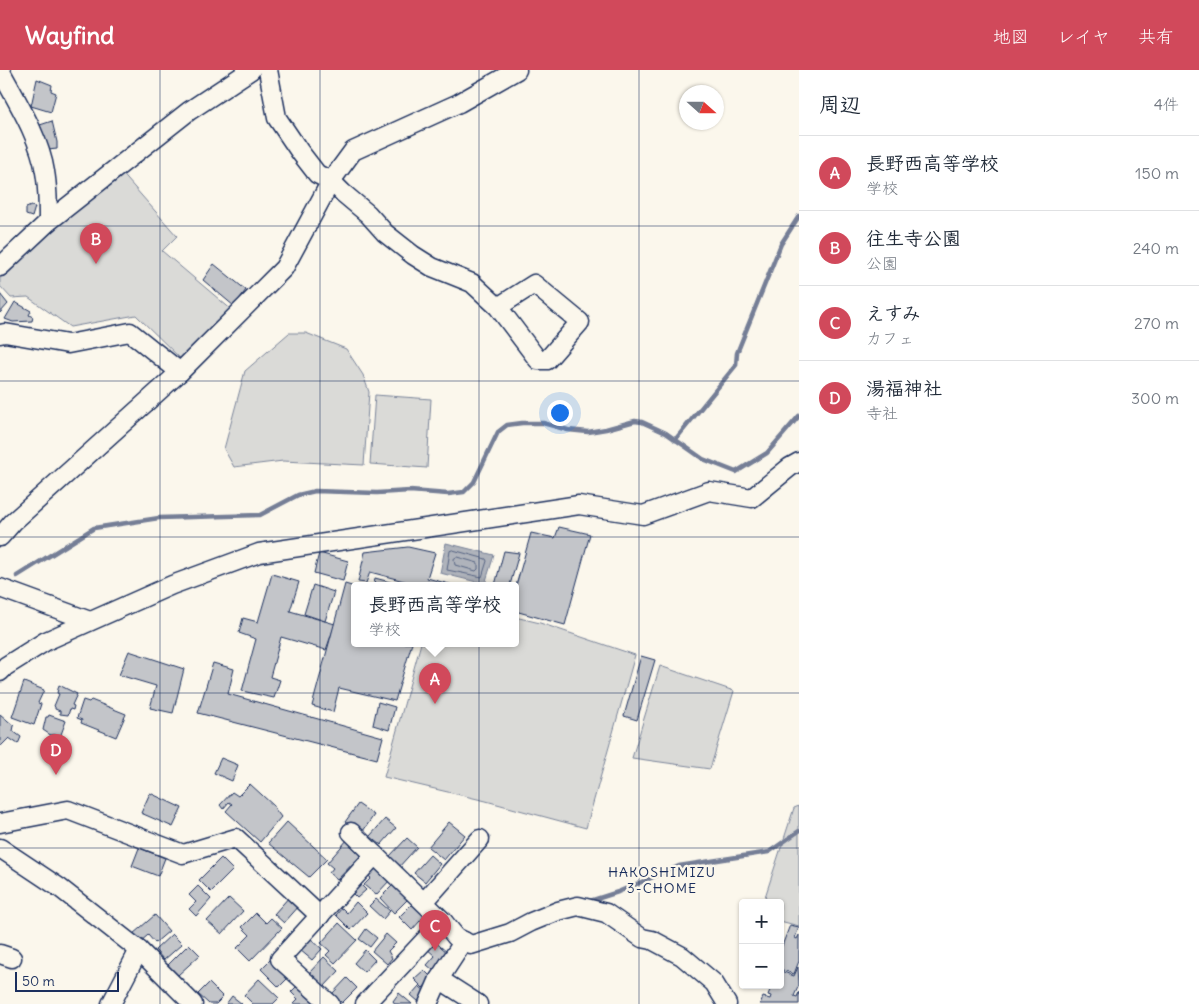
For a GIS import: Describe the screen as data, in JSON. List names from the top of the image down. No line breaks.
{"districts":["HAKOSHIMIZU 3-CHOME"],"scale_bar":"50 m","north":"right","page":{"header":"Wayfind","nav":["地図","レイヤ","共有"],"heading":["周辺","4件"],"list":[{"mark":"A","name":"長野西高等学校","note":"学校","value":"150 m"},{"mark":"B","name":"往生寺公園","note":"公園","value":"240 m"},{"mark":"C","name":"えすみ","note":"カフェ","value":"270 m"},{"mark":"D","name":"湯福神社","note":"寺社","value":"300 m"}],"pins":["B","A","D","C"],"popup":["長野西高等学校","学校"],"map_buttons":["+","−"],"scale":"50 m"}}
